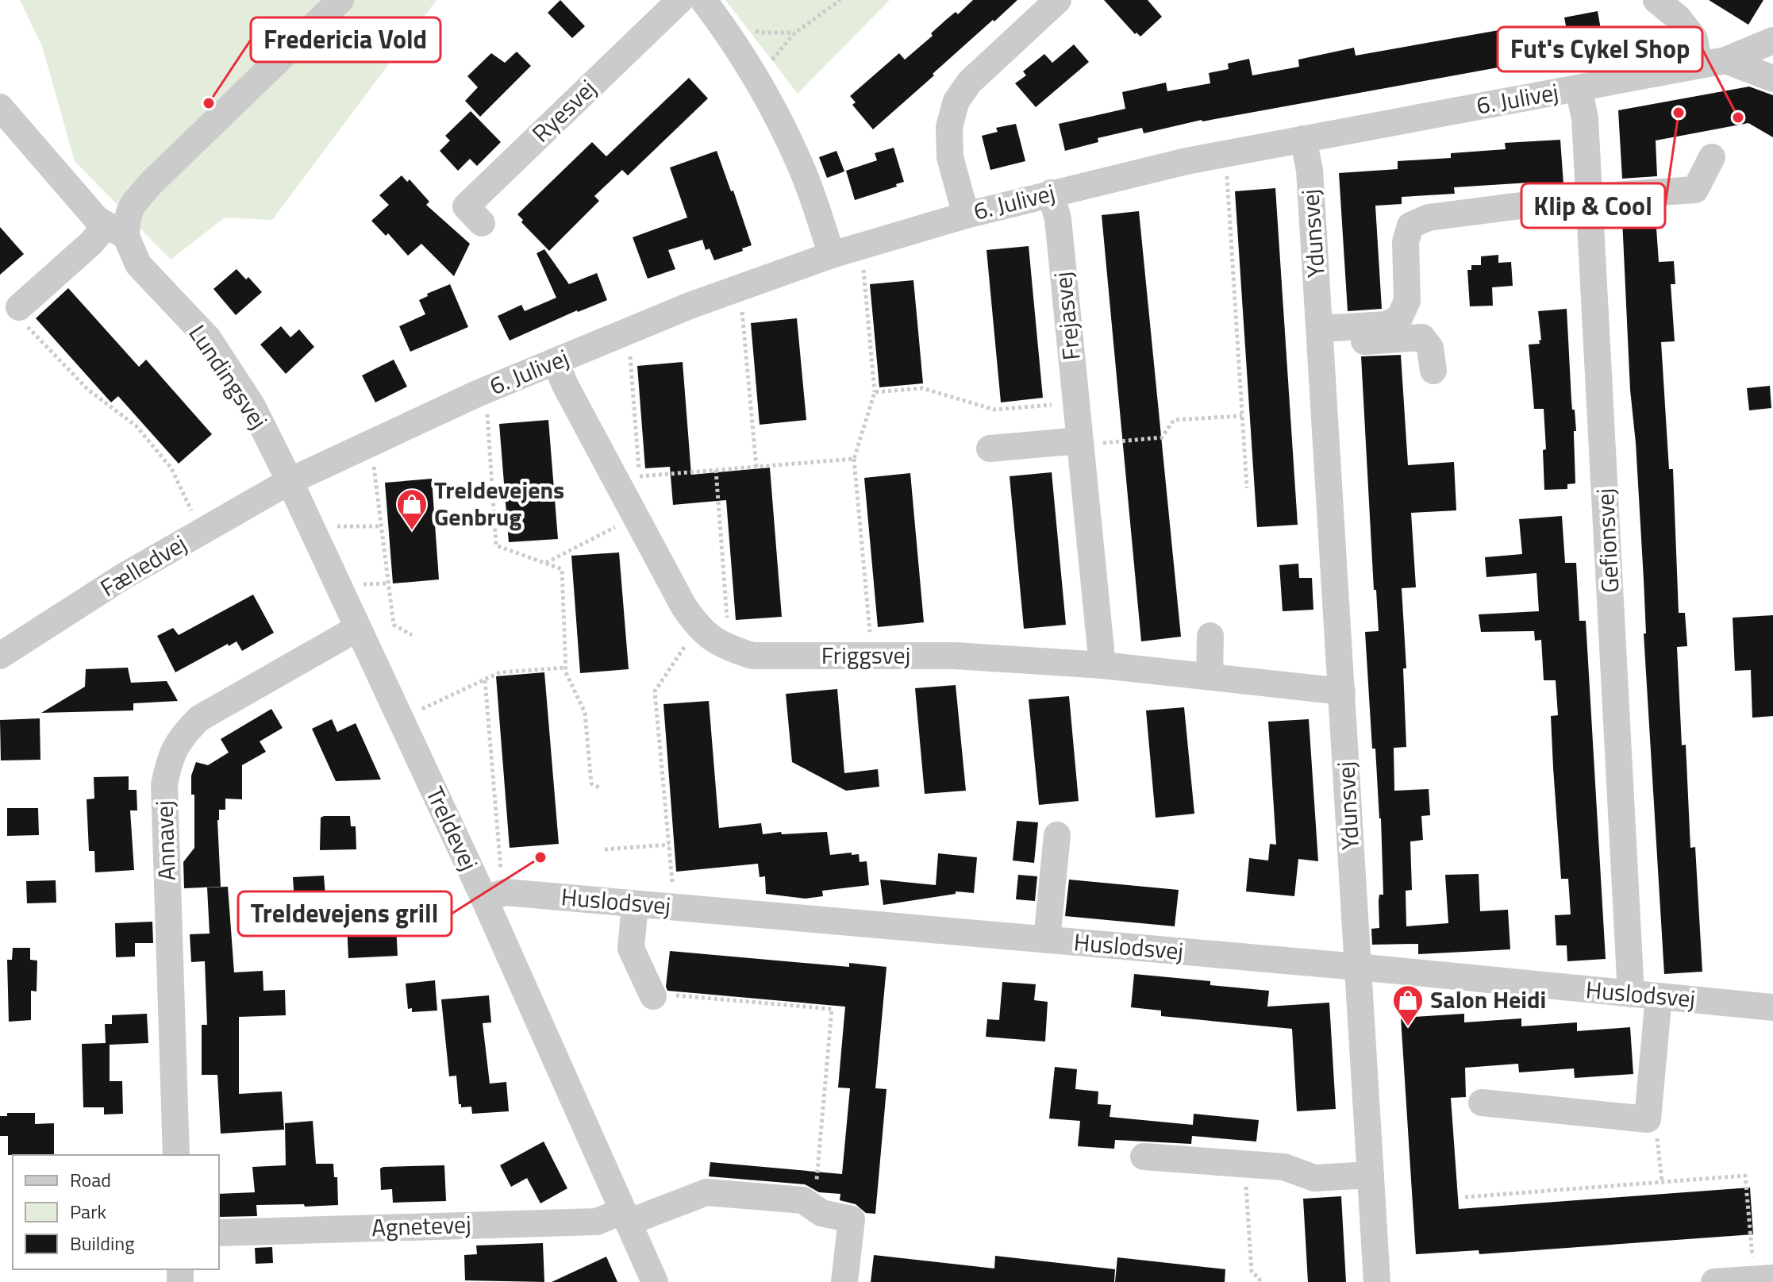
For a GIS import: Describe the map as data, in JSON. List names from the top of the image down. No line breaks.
{"streets":{"street":["6. Julivej","Ryesvej","Ydunsvej","Frejasvej","Lundingsvej","Gefionsvej","Fælledvej","Friggsvej","Treldevej","Annavej","Huslodsvej","Agnetevej"]},"crossings":[["6. Julivej","Ydunsvej"],["6. Julivej","Frejasvej"],["6. Julivej","Lundingsvej"],["6. Julivej","Gefionsvej"],["6. Julivej","Fælledvej"],["6. Julivej","Friggsvej"],["6. Julivej","Treldevej"],["Ydunsvej","Friggsvej"],["Ydunsvej","Huslodsvej"],["Frejasvej","Friggsvej"],["Lundingsvej","Fælledvej"],["Lundingsvej","Treldevej"],["Gefionsvej","Huslodsvej"],["Fælledvej","Treldevej"],["Treldevej","Annavej"],["Treldevej","Huslodsvej"],["Treldevej","Agnetevej"]],"places":{"other":["Fredericia Vold","Klip & Cool","Fut's Cykel Shop","Treldevejens grill"],"shop":["Treldevejens Genbrug","Salon Heidi"]},"legend":["Road","Park","Building"]}
